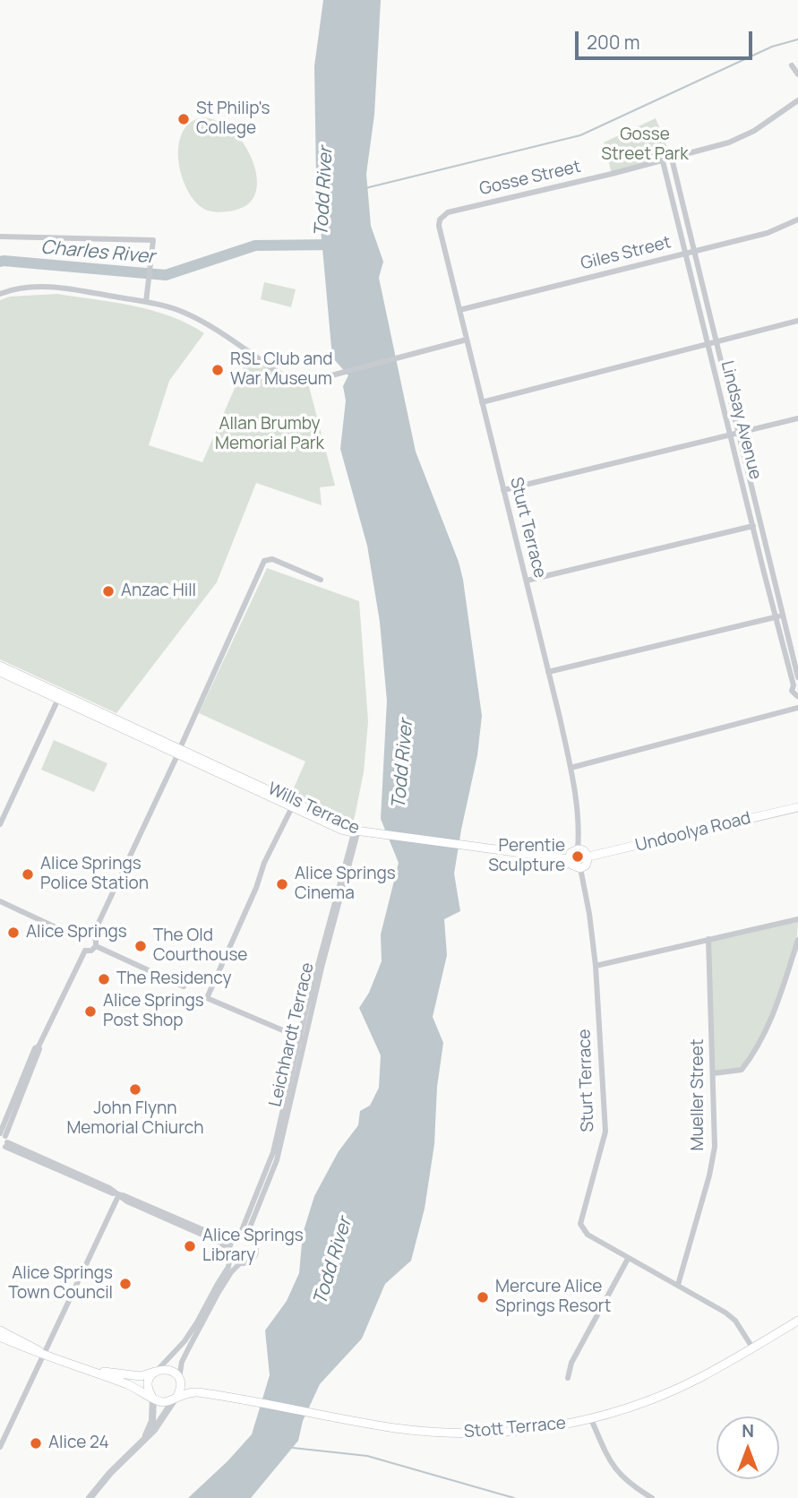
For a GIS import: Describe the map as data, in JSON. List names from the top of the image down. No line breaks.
{"streets":{"main road":["Wills Terrace","Undoolya Road","Stott Terrace"],"street":["Gosse Street","Giles Street","Lindsay Avenue","Sturt Terrace","Leichhardt Terrace","Mueller Street"]},"crossings":[["Gosse Street","Lindsay Avenue"],["Gosse Street","Sturt Terrace"],["Giles Street","Lindsay Avenue"],["Giles Street","Sturt Terrace"],["Sturt Terrace","Undoolya Road"],["Sturt Terrace","Mueller Street"],["Sturt Terrace","Stott Terrace"],["Wills Terrace","Leichhardt Terrace"]],"water":["Todd River","Charles River"],"parks":["Gosse Street Park","Allan Brumby Memorial Park"],"places":["St Philip's College","RSL Club and War Museum","Anzac Hill","Perentie Sculpture","Alice Springs Police Station","Alice Springs Cinema","Alice Springs","The Old Courthouse","The Residency","Alice Springs Post Shop","John Flynn Memorial Chiurch","Alice Springs Library","Alice Springs Town Council","Mercure Alice Springs Resort","Alice 24"],"scale_bar":"200 m","north":"top"}
